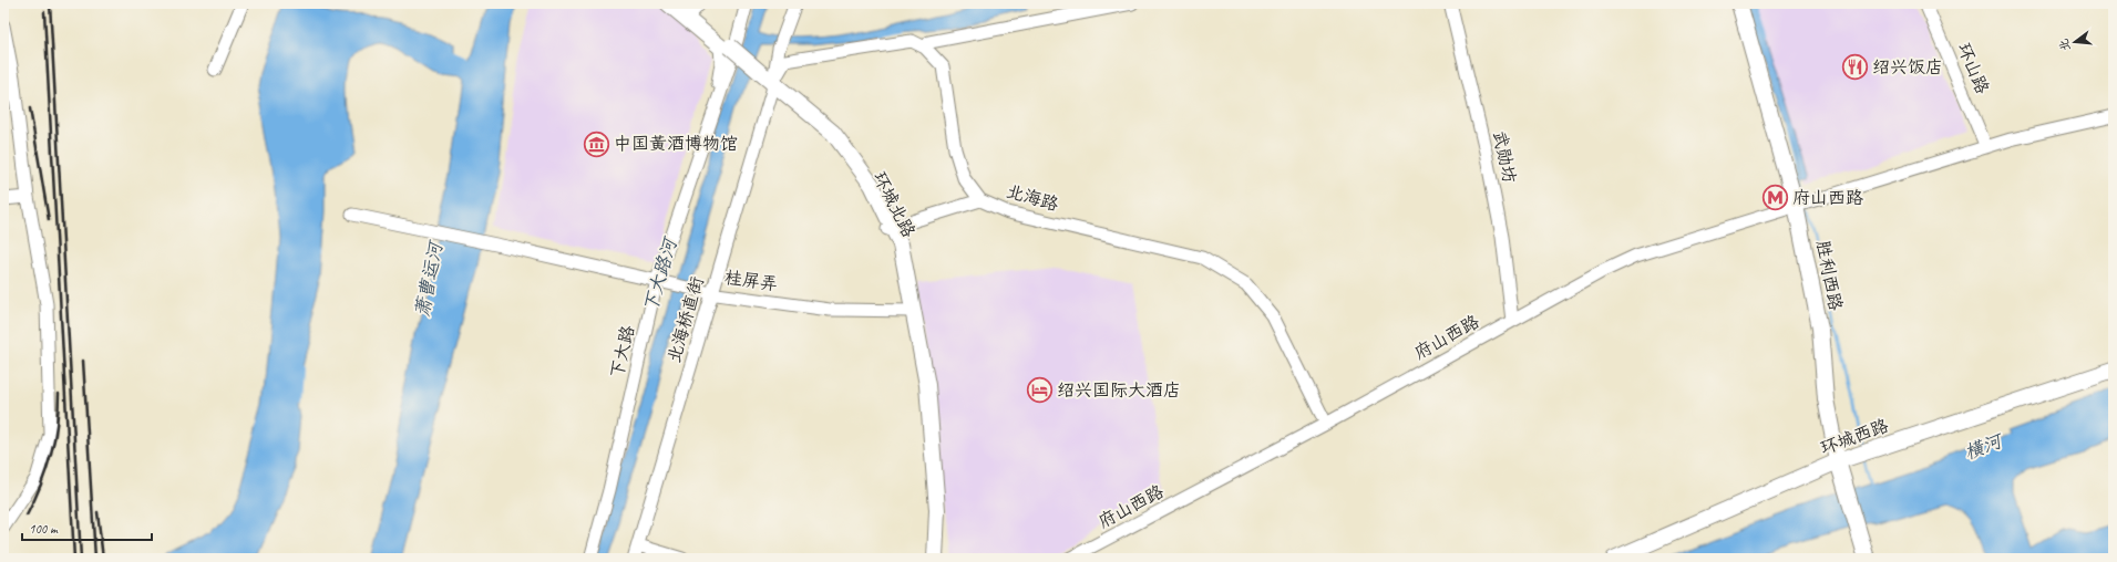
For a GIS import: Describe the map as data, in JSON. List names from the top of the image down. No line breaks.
{"streets":{"main road":["环城北路","胜利西路","环城西路"],"street":["环山路","武勋坊","北海路","桂屏弄","北海桥直街","府山西路","下大路"]},"crossings":[["环山路","府山西路"],["武勋坊","府山西路"],["北海路","府山西路"],["环城北路","桂屏弄"],["环城北路","北海桥直街"],["胜利西路","府山西路"],["胜利西路","环城西路"],["桂屏弄","北海桥直街"],["桂屏弄","下大路"]],"water":["下大路河","萧曹运河","横河"],"places":{"restaurant":["绍兴饭店"],"museum":["中国黄酒博物馆"],"metro station":["府山西路"],"hotel":["绍兴国际大酒店"]},"scale_bar":"100 m","north":"left"}
